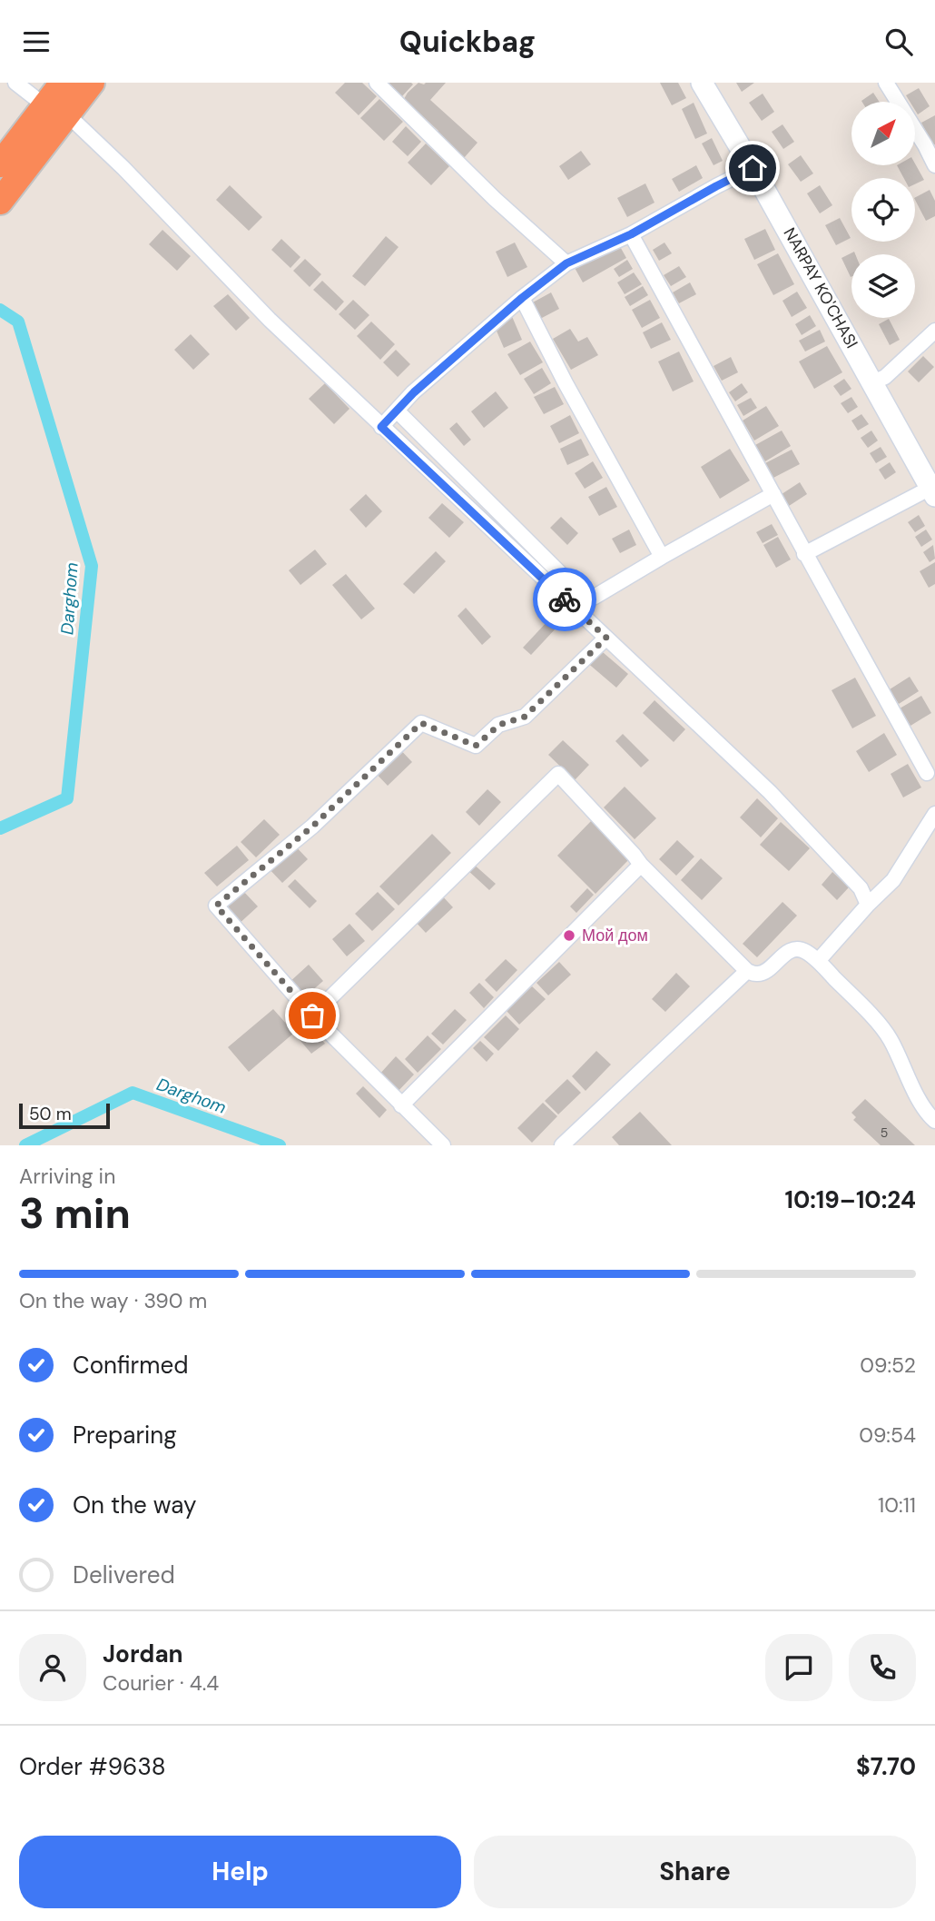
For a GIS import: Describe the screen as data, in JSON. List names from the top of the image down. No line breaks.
{"streets":{"street":["NARPAY KO'CHASI"]},"water":["Darghоm"],"places":["Мой дом"],"house_numbers":["5"],"scale_bar":"50 m","north":"top right","page":{"header":"Quickbag","scale":"50 m","heading":["3 min","Arriving in","10:19–10:24"],"panel":["Jordan","Courier · 4.4","Order #9638","$7.70"],"bar":"On the way · 390 m","list":[["Confirmed","09:52"],["Preparing","09:54"],["On the way","10:11"],"Delivered"],"buttons":["Help","Share"]}}
